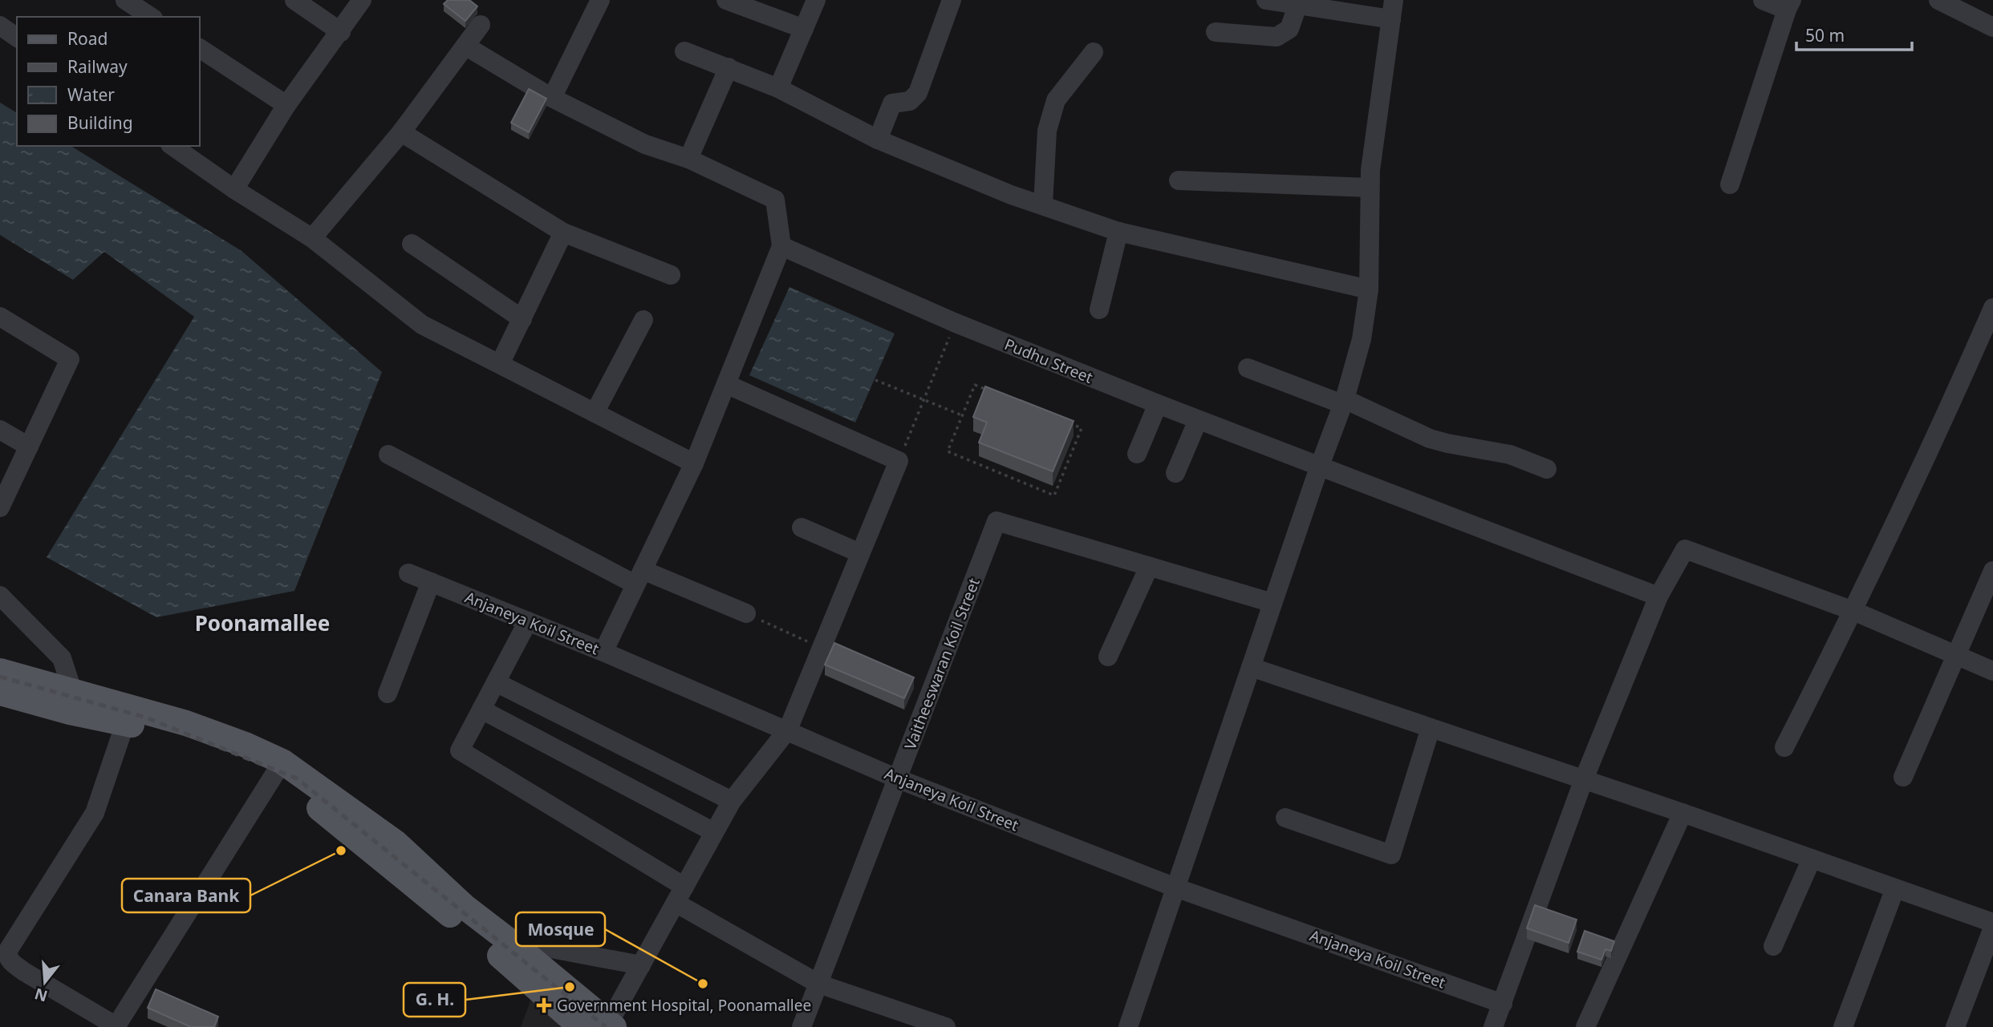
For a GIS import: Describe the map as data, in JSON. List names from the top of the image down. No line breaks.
{"streets":{"street":["Pudhu Street","Anjaneya Koil Street","Vaitheeswaran Koil Street"]},"crossings":[["Anjaneya Koil Street","Vaitheeswaran Koil Street"]],"districts":["Poonamallee"],"places":{"other":["Canara Bank","Mosque","G. H."],"health":["Government Hospital, Poonamallee"]},"legend":["Road","Railway","Water","Building"],"scale_bar":"50 m","north":"bottom"}
